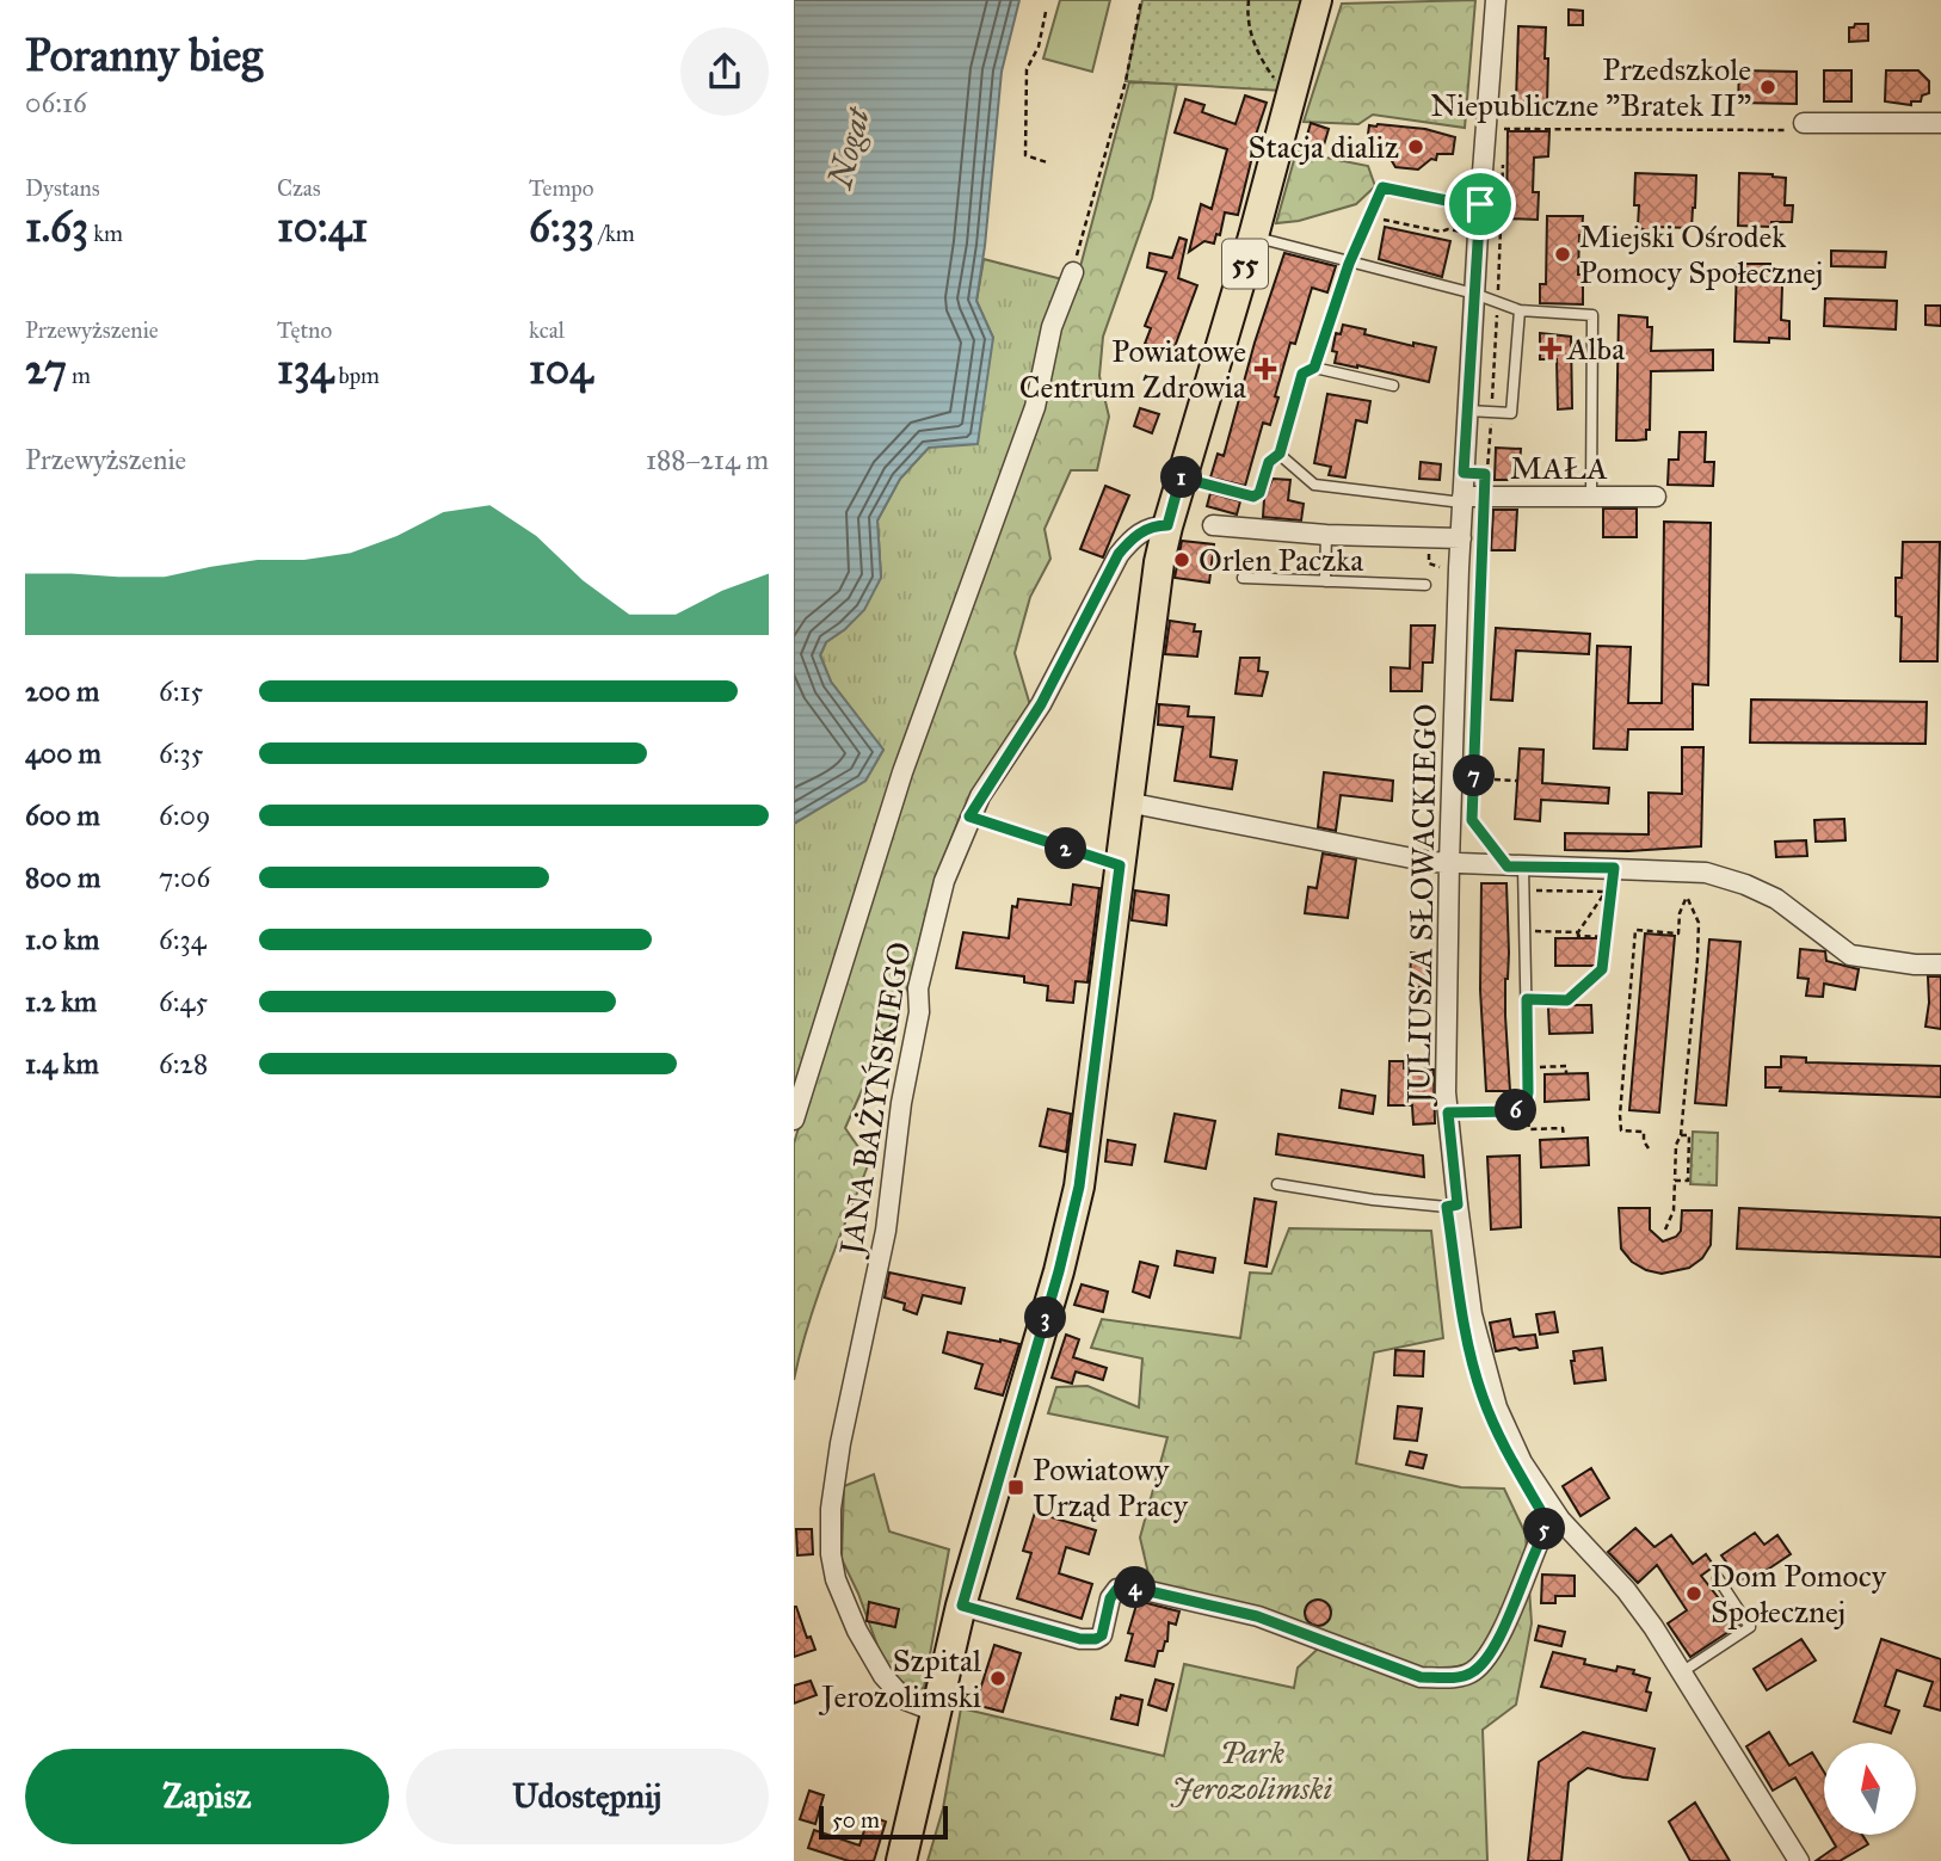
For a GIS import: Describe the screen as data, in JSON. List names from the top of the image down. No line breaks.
{"streets":{"main road":["55"],"street":["MAŁA","JULIUSZA SŁOWACKIEGO","JANA BAŻYŃSKIEGO"]},"crossings":[["55","JANA BAŻYŃSKIEGO"],["MAŁA","JULIUSZA SŁOWACKIEGO"]],"water":["Nogat"],"parks":["Park Jerozolimski"],"places":{"other":["Przedszkole Niepubliczne \"Bratek II\"","Stacja dializ","Miejski Ośrodek Pomocy Społecznej","Orlen Paczka","Dom Pomocy Społecznej","Szpital Jerozolimski"],"health":["Alba","Powiatowe Centrum Zdrowia"],"transit":["Powiatowy Urząd Pracy"]},"scale_bar":"50 m","north":"top","page":{"heading":["Poranny bieg","06:16"],"stats":[["Dystans","1.63 km"],["Czas","10:41"],["Tempo","6:33 /km"],["Przewyższenie","27 m"],["Tętno","134 bpm"],["kcal","104"]],"chart":["Przewyższenie","188–214 m"],"pins":["1","7","2","6","3","5","4"],"list":[{"name":"200 m","note":"6:15"},{"name":"400 m","note":"6:35"},{"name":"600 m","note":"6:09"},{"name":"800 m","note":"7:06"},{"name":"1.0 km","note":"6:34"},{"name":"1.2 km","note":"6:45"},{"name":"1.4 km","note":"6:28"}],"buttons":["Zapisz","Udostępnij"],"scale":"50 m"}}
